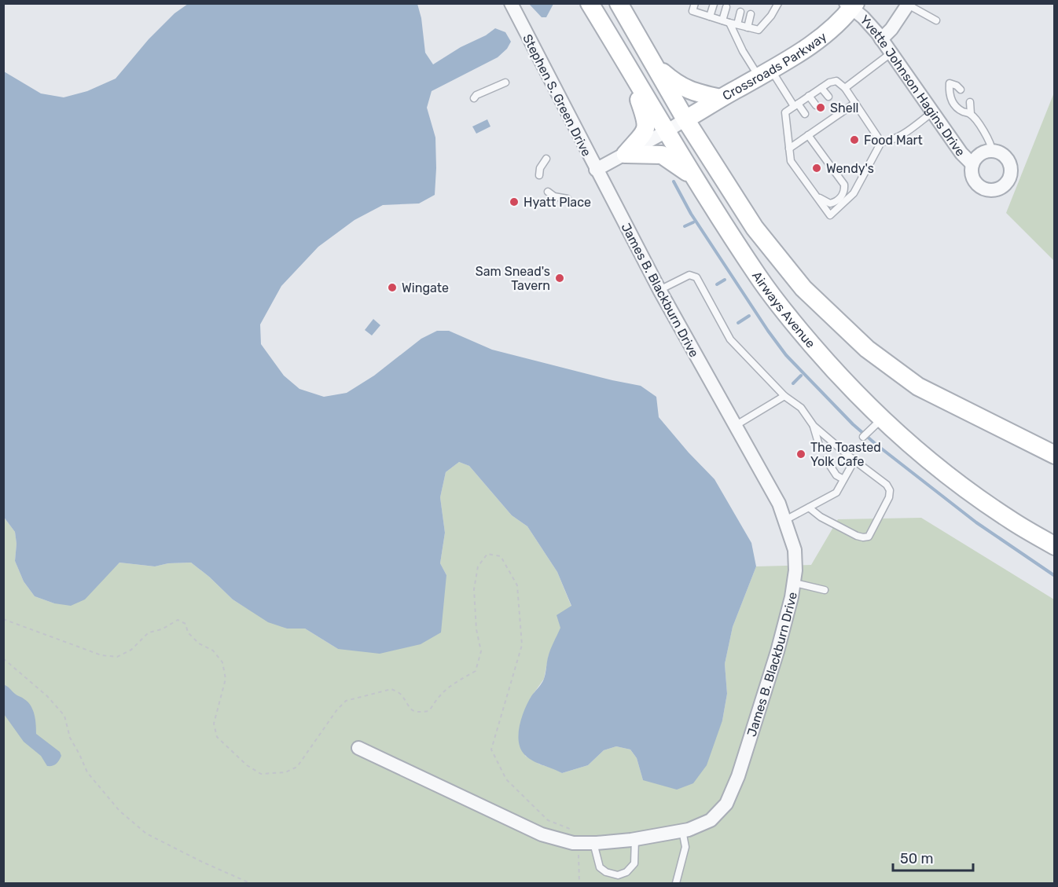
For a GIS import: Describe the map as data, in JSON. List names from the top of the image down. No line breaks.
{"streets":{"main road":["Crossroads Parkway","Airways Avenue"],"street":["Yvette Johnson Hagins Drive","Stephen S. Green Drive","James B. Blackburn Drive"]},"crossings":[["Crossroads Parkway","Yvette Johnson Hagins Drive"],["Crossroads Parkway","Stephen S. Green Drive"],["Crossroads Parkway","Airways Avenue"],["Stephen S. Green Drive","James B. Blackburn Drive"],["Stephen S. Green Drive","Airways Avenue"]],"places":["Shell","Food Mart","Wendy's","Hyatt Place","Sam Snead's Tavern","Wingate","The Toasted Yolk Cafe"],"scale_bar":"50 m"}
